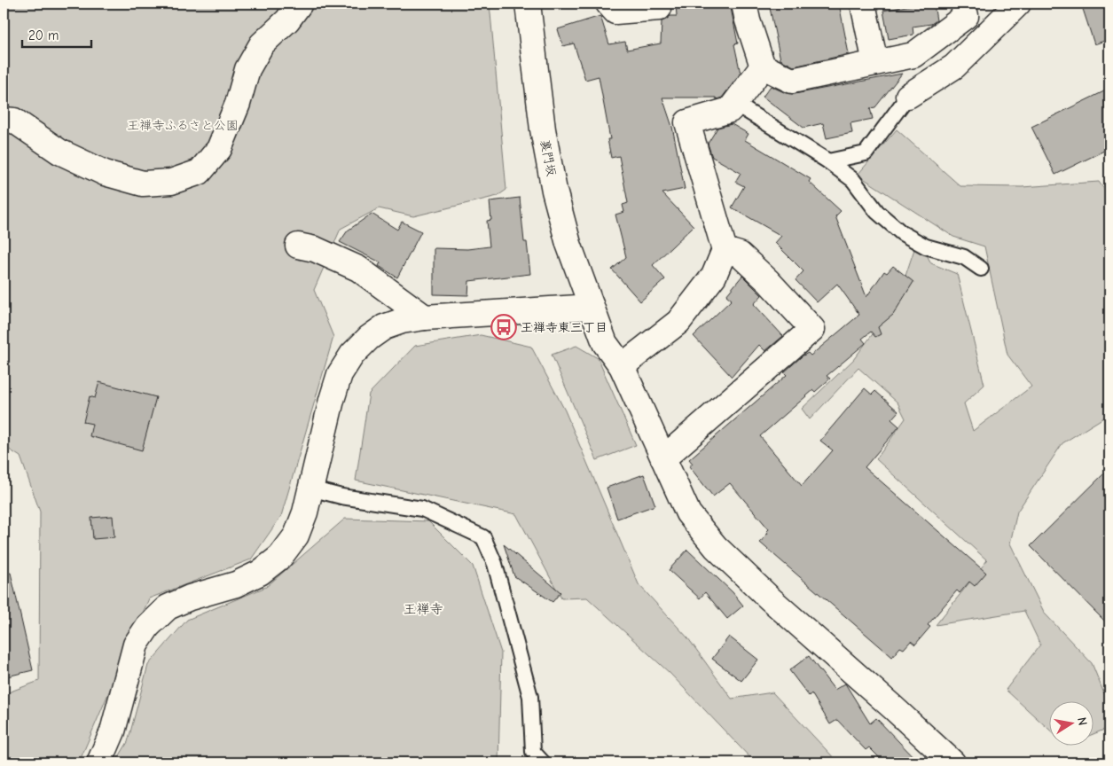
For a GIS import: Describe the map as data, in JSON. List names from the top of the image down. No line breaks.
{"streets":{"street":["裏門坂"]},"districts":["王禅寺"],"parks":["王禅寺ふるさと公園"],"places":{"bus stop":["王禅寺東三丁目"]},"scale_bar":"20 m","north":"right"}
